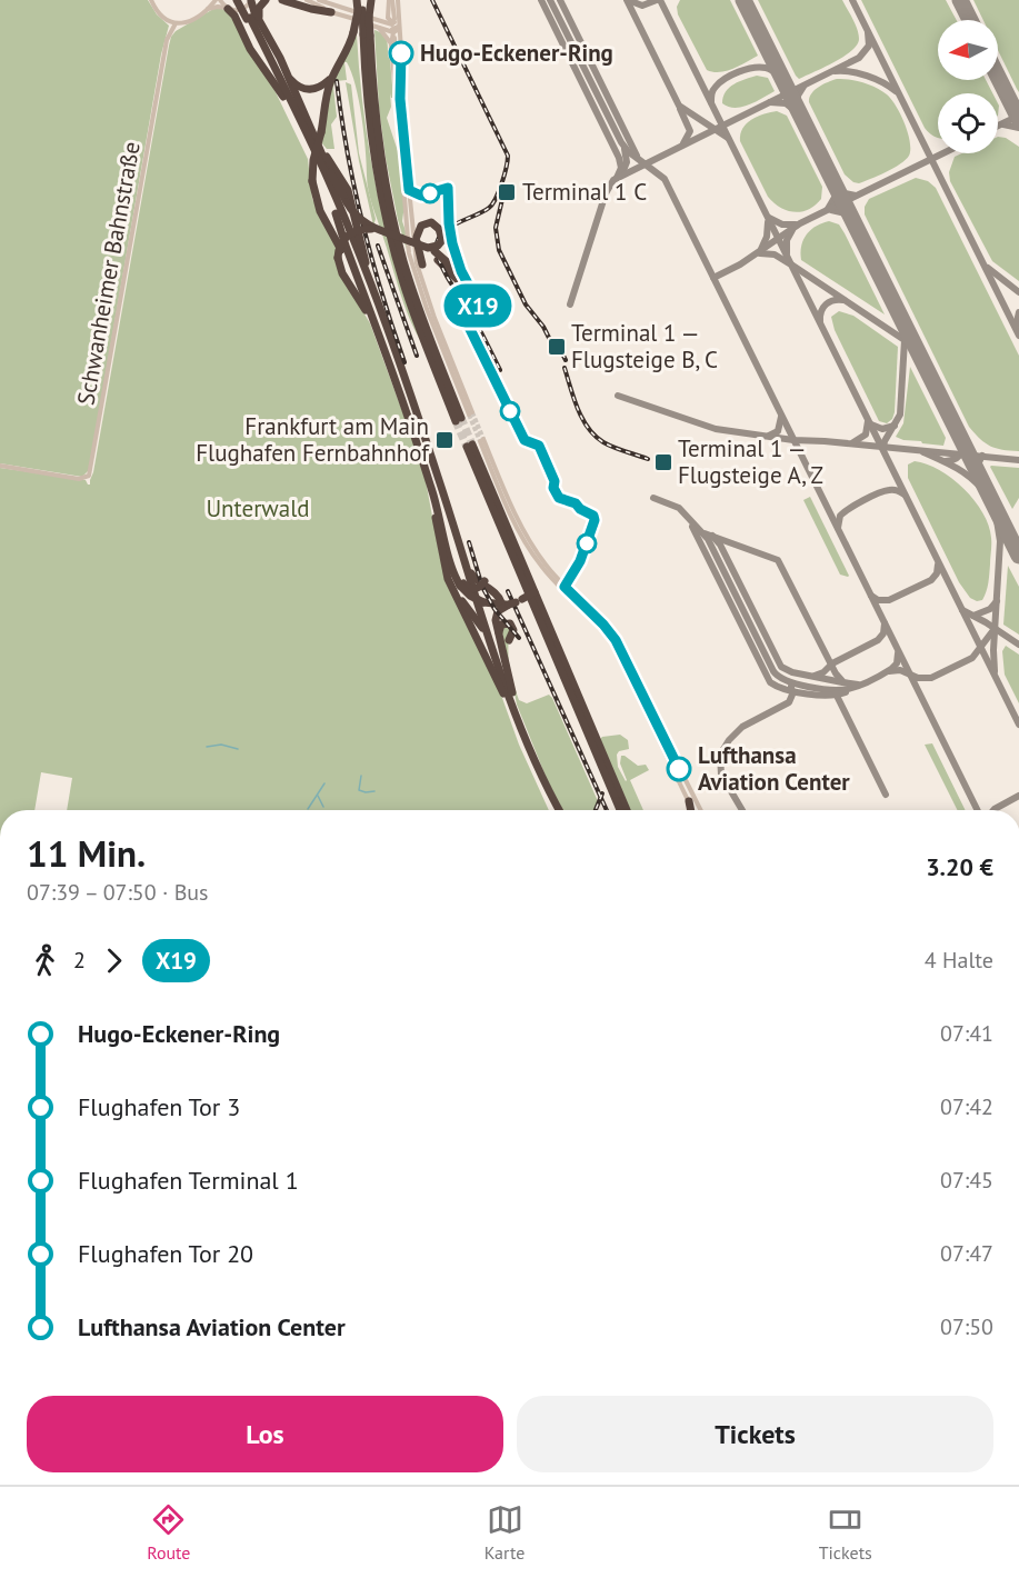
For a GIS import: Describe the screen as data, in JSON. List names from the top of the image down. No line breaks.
{"streets":{"street":["Schwanheimer Bahnstraße"]},"parks":["Unterwald"],"places":{"other":["Hugo-Eckener-Ring","Lufthansa Aviation Center"],"transit":["Terminal 1 C","Terminal 1 — Flugsteige B, C","Frankfurt am Main Flughafen Fernbahnhof","Terminal 1 — Flugsteige A, Z"]},"lines":["bus line X19"],"north":"left","page":{"on_map":"X19","heading":["11 Min.","07:39 – 07:50 · Bus","3.20 €"],"legs":["2","X19","4 Halte"],"list":[{"name":"Hugo-Eckener-Ring","value":"07:41"},{"name":"Flughafen Tor 3","value":"07:42"},{"name":"Flughafen Terminal 1","value":"07:45"},{"name":"Flughafen Tor 20","value":"07:47"},{"name":"Lufthansa Aviation Center","value":"07:50"}],"buttons":["Los","Tickets"],"tabs":["Route","Karte","Tickets"]}}
